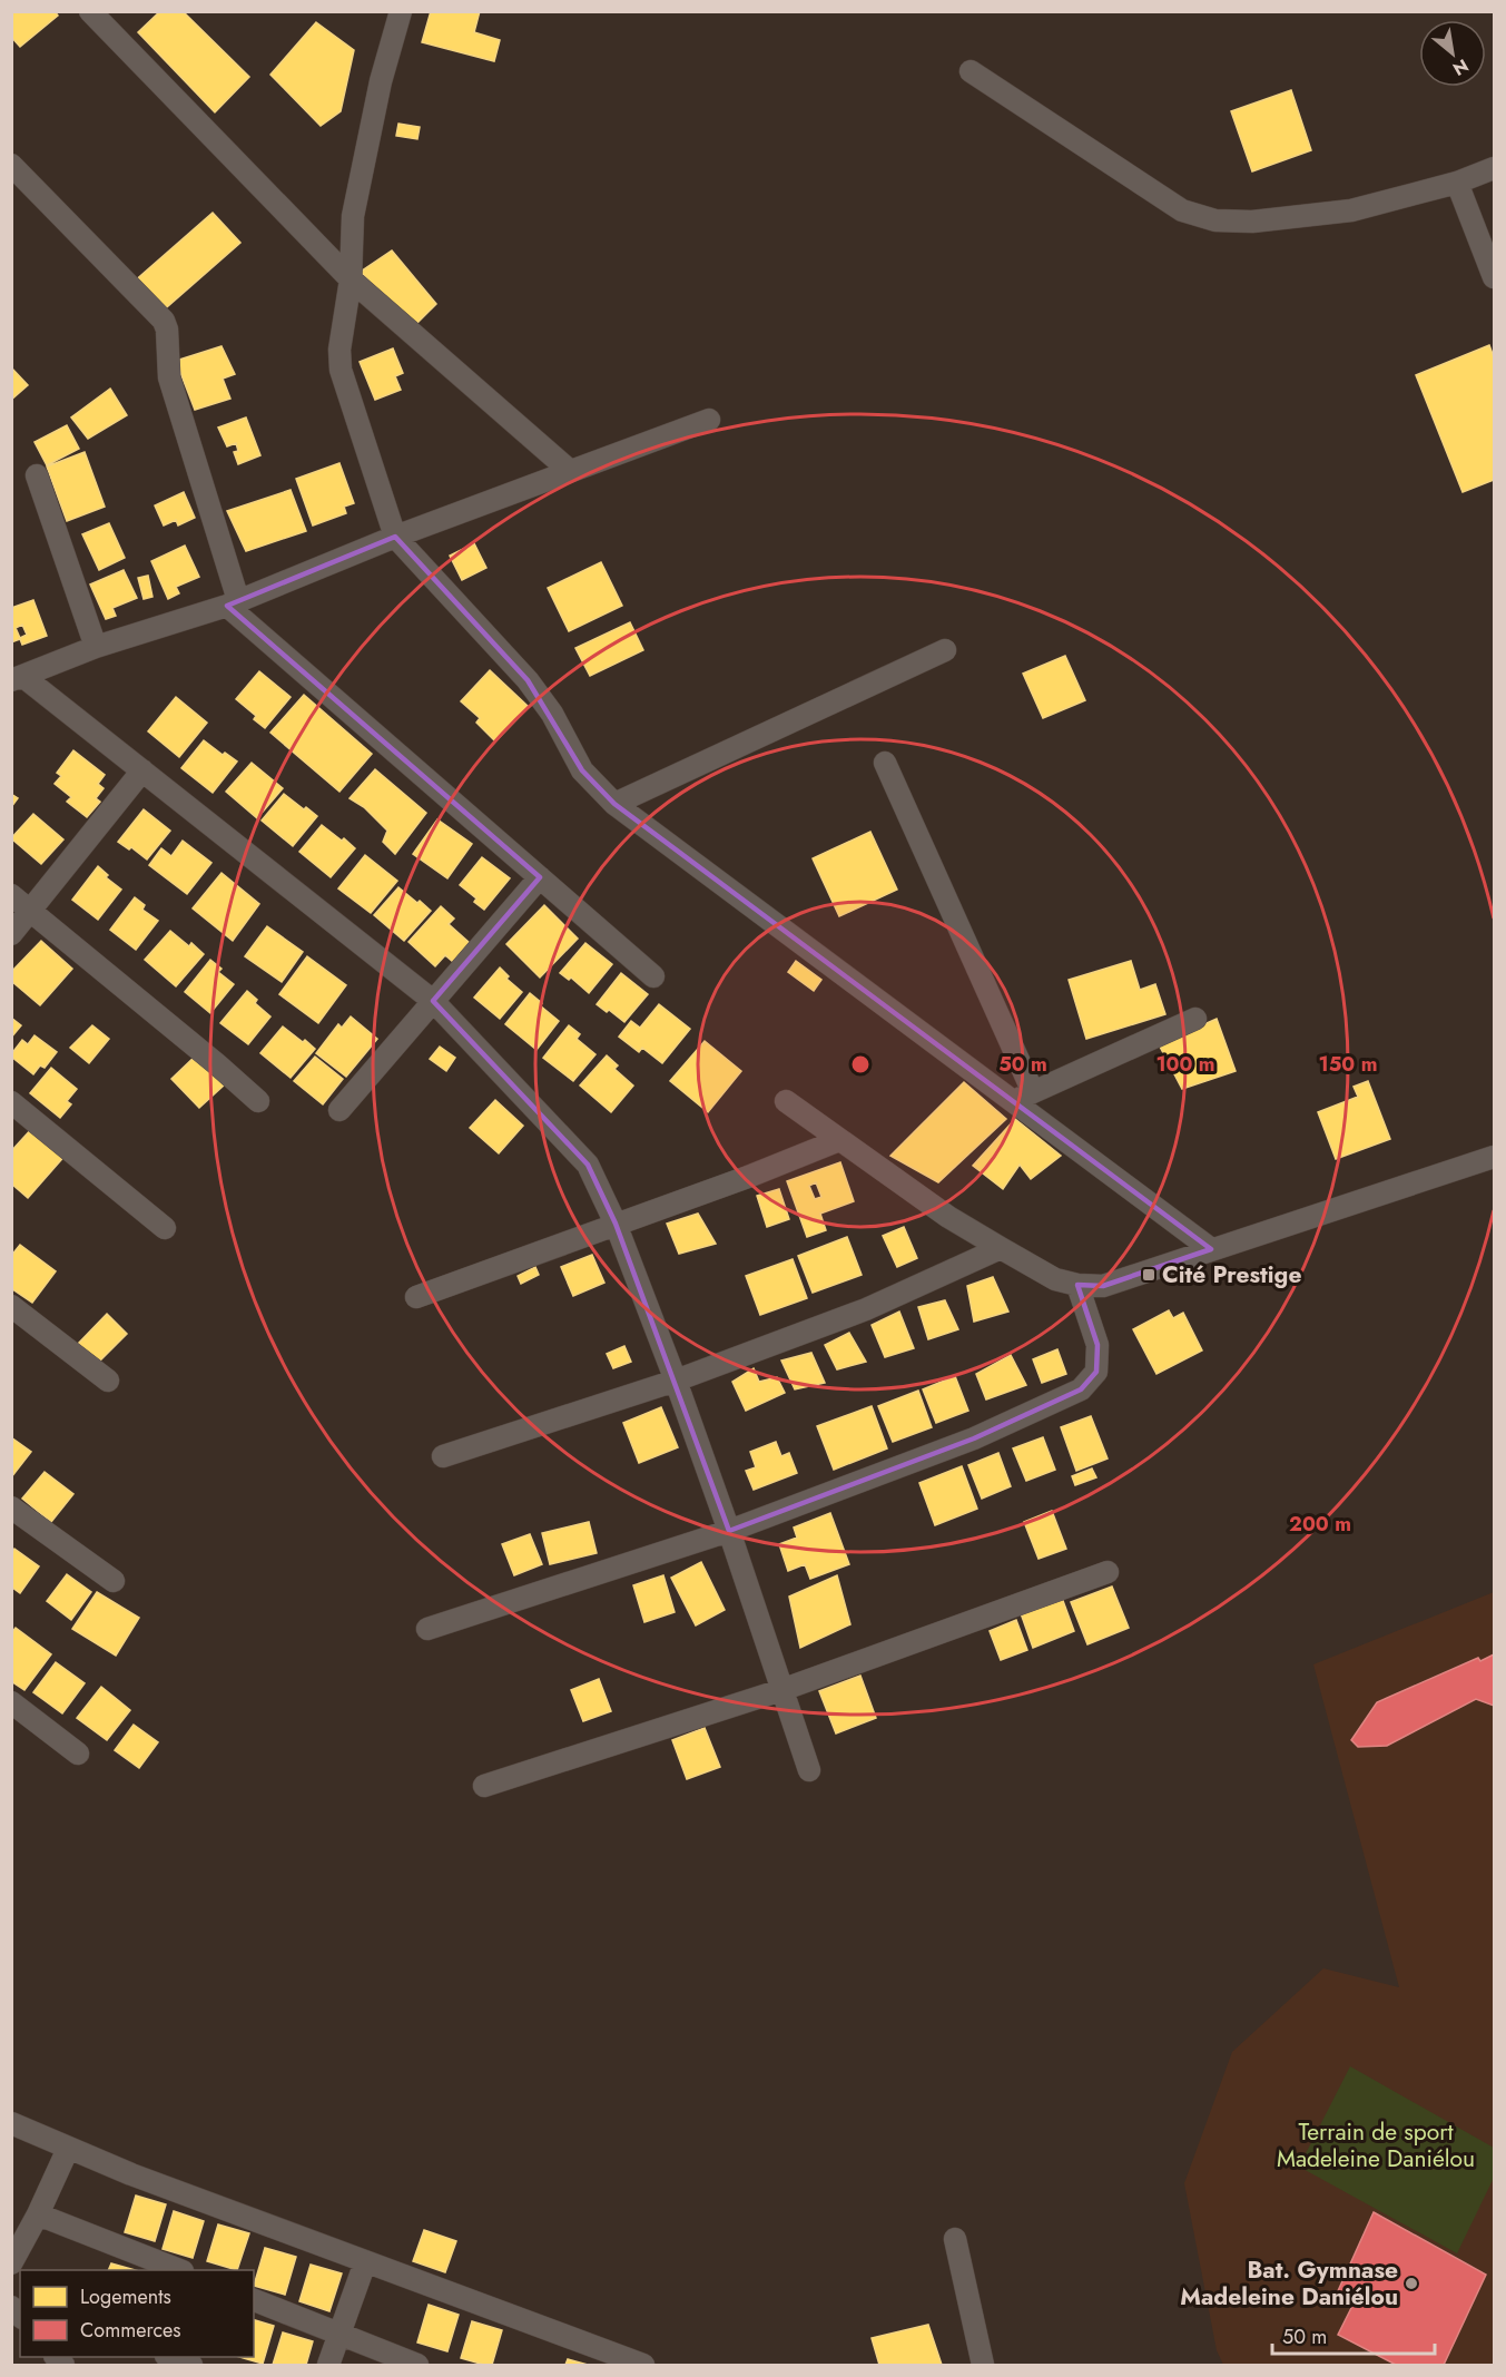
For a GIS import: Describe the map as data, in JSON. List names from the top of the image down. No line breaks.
{"parks":["Terrain de sport Madeleine Daniélou"],"places":{"transit":["Cité Prestige"],"other":["Bat. Gymnase Madeleine Daniélou"]},"legend":["Logements","Commerces"],"scale_bar":"50 m","north":"bottom right","rings":["50 m","100 m","150 m","200 m"]}
